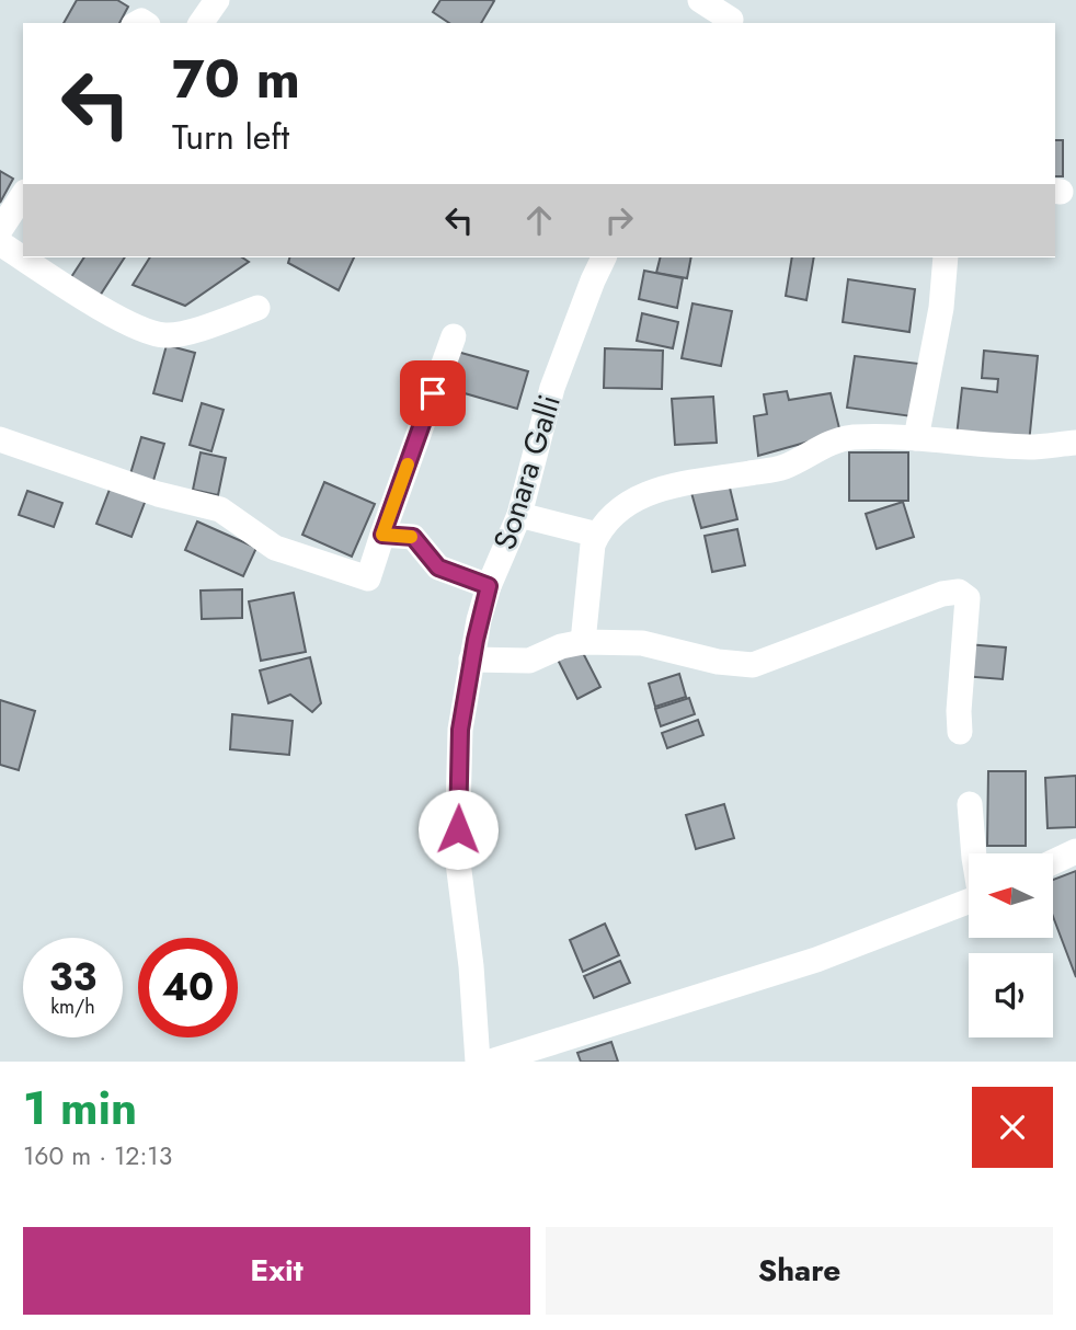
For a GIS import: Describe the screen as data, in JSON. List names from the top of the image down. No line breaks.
{"streets":{"street":["Sonara Galli"]},"north":"left","page":{"turn":["70 m","Turn left"],"speed":"33 km/h","limit":"40","heading":["1 min","160 m · 12:13"],"buttons":["Exit","Share"]}}
